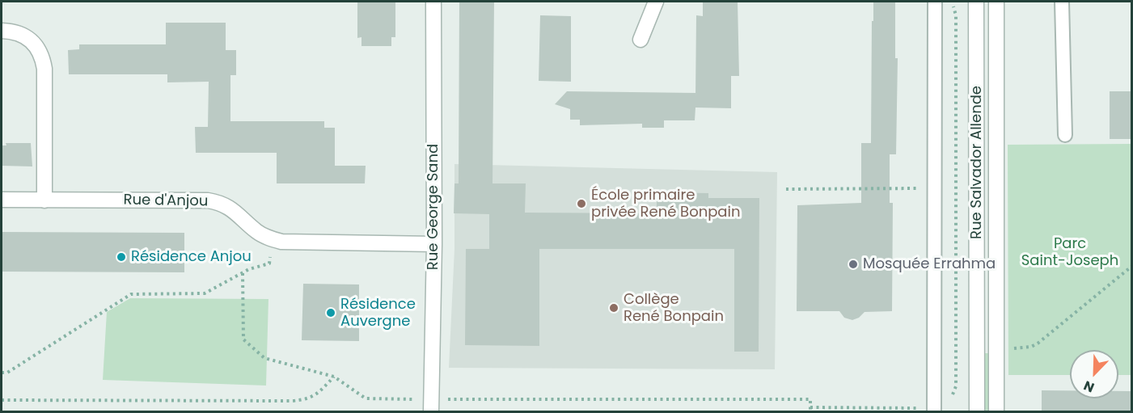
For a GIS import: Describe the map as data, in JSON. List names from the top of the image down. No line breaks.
{"streets":{"street":["Rue Salvador Allende","Rue d'Anjou","Rue George Sand"]},"crossings":[["Rue d'Anjou","Rue George Sand"]],"parks":["Parc Saint-Joseph"],"places":["École primaire privée René Bonpain","Résidence Anjou","Mosquée Errahma","Collège René Bonpain","Résidence Auvergne"],"north":"bottom left"}
